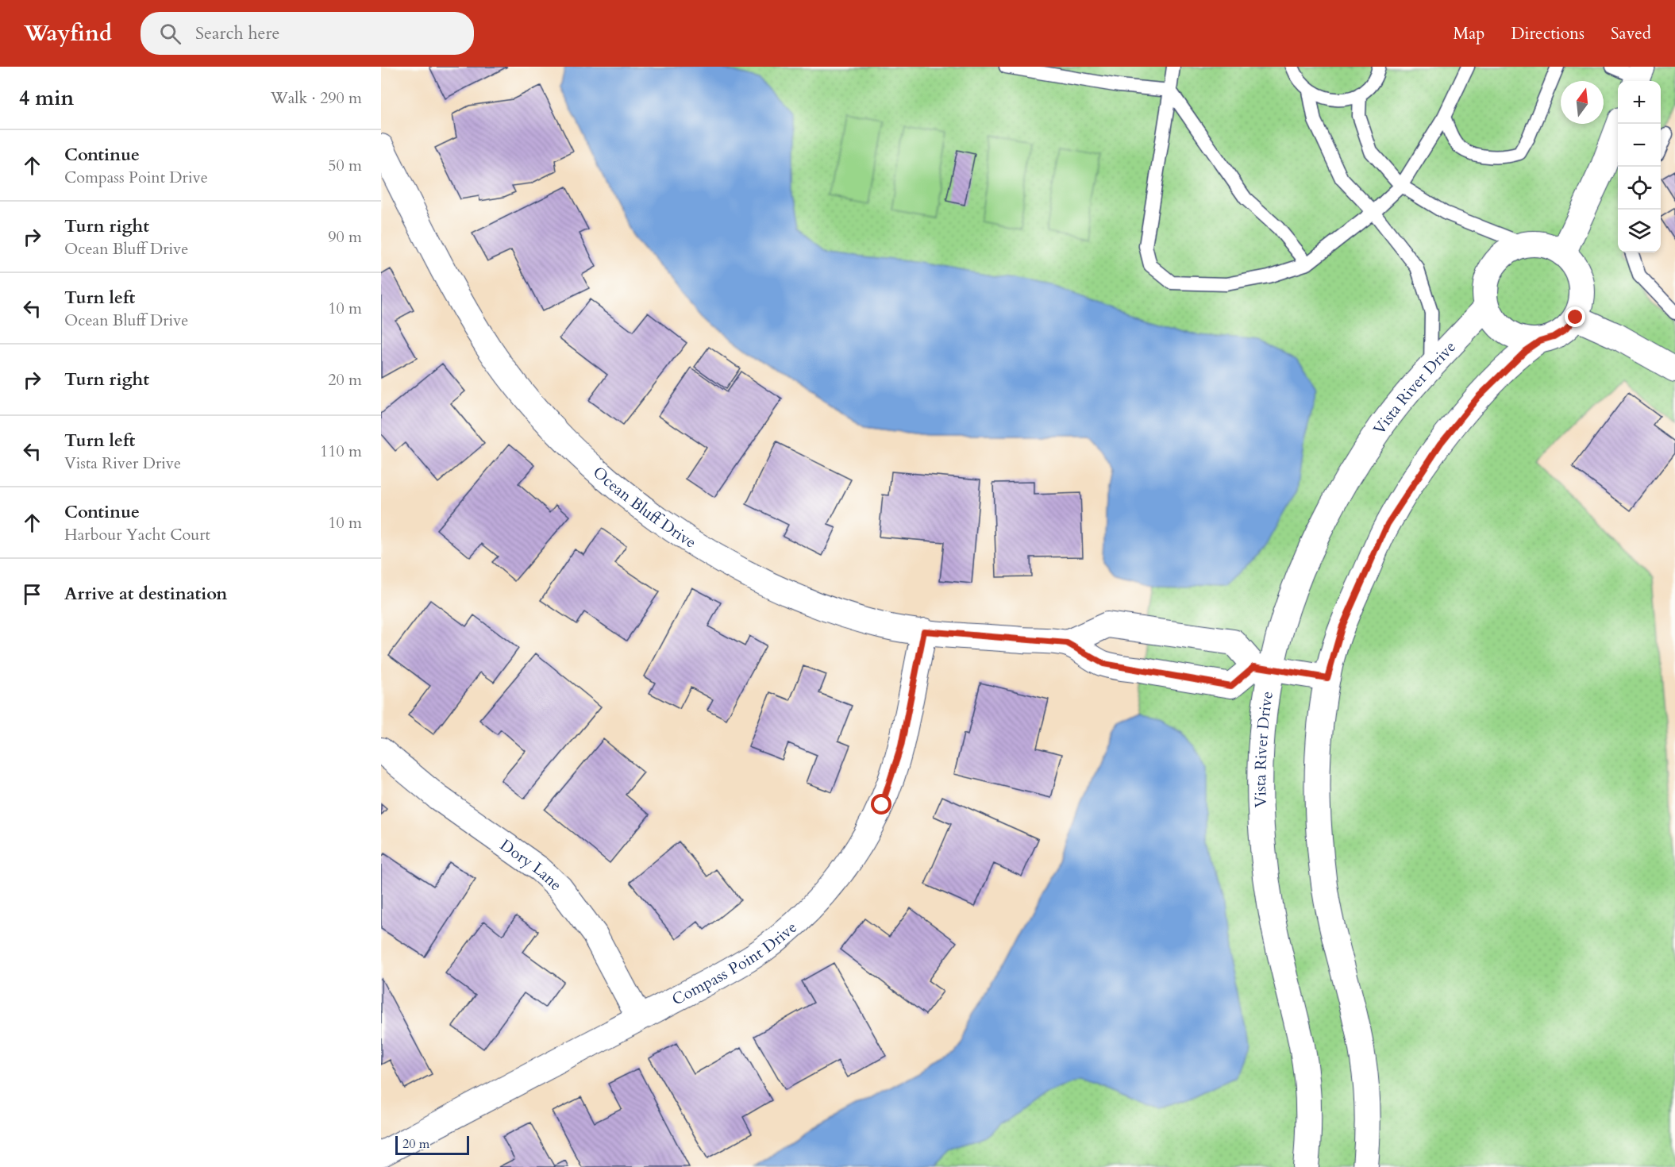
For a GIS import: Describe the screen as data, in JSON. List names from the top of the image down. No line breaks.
{"streets":{"street":["Vista River Drive","Ocean Bluff Drive","Dory Lane","Compass Point Drive"]},"crossings":[["Vista River Drive","Ocean Bluff Drive"],["Ocean Bluff Drive","Compass Point Drive"],["Dory Lane","Compass Point Drive"]],"scale_bar":"20 m","north":"top","page":{"header":"Wayfind","search":"Search here","nav":["Map","Directions","Saved"],"heading":["4 min","Walk · 290 m"],"map_buttons":["+","−"],"list":[["Continue","Compass Point Drive","50 m"],["Turn right","Ocean Bluff Drive","90 m"],["Turn left","Ocean Bluff Drive","10 m"],["Turn right","20 m"],["Turn left","Vista River Drive","110 m"],["Continue","Harbour Yacht Court","10 m"],"Arrive at destination"],"scale":"20 m"}}
